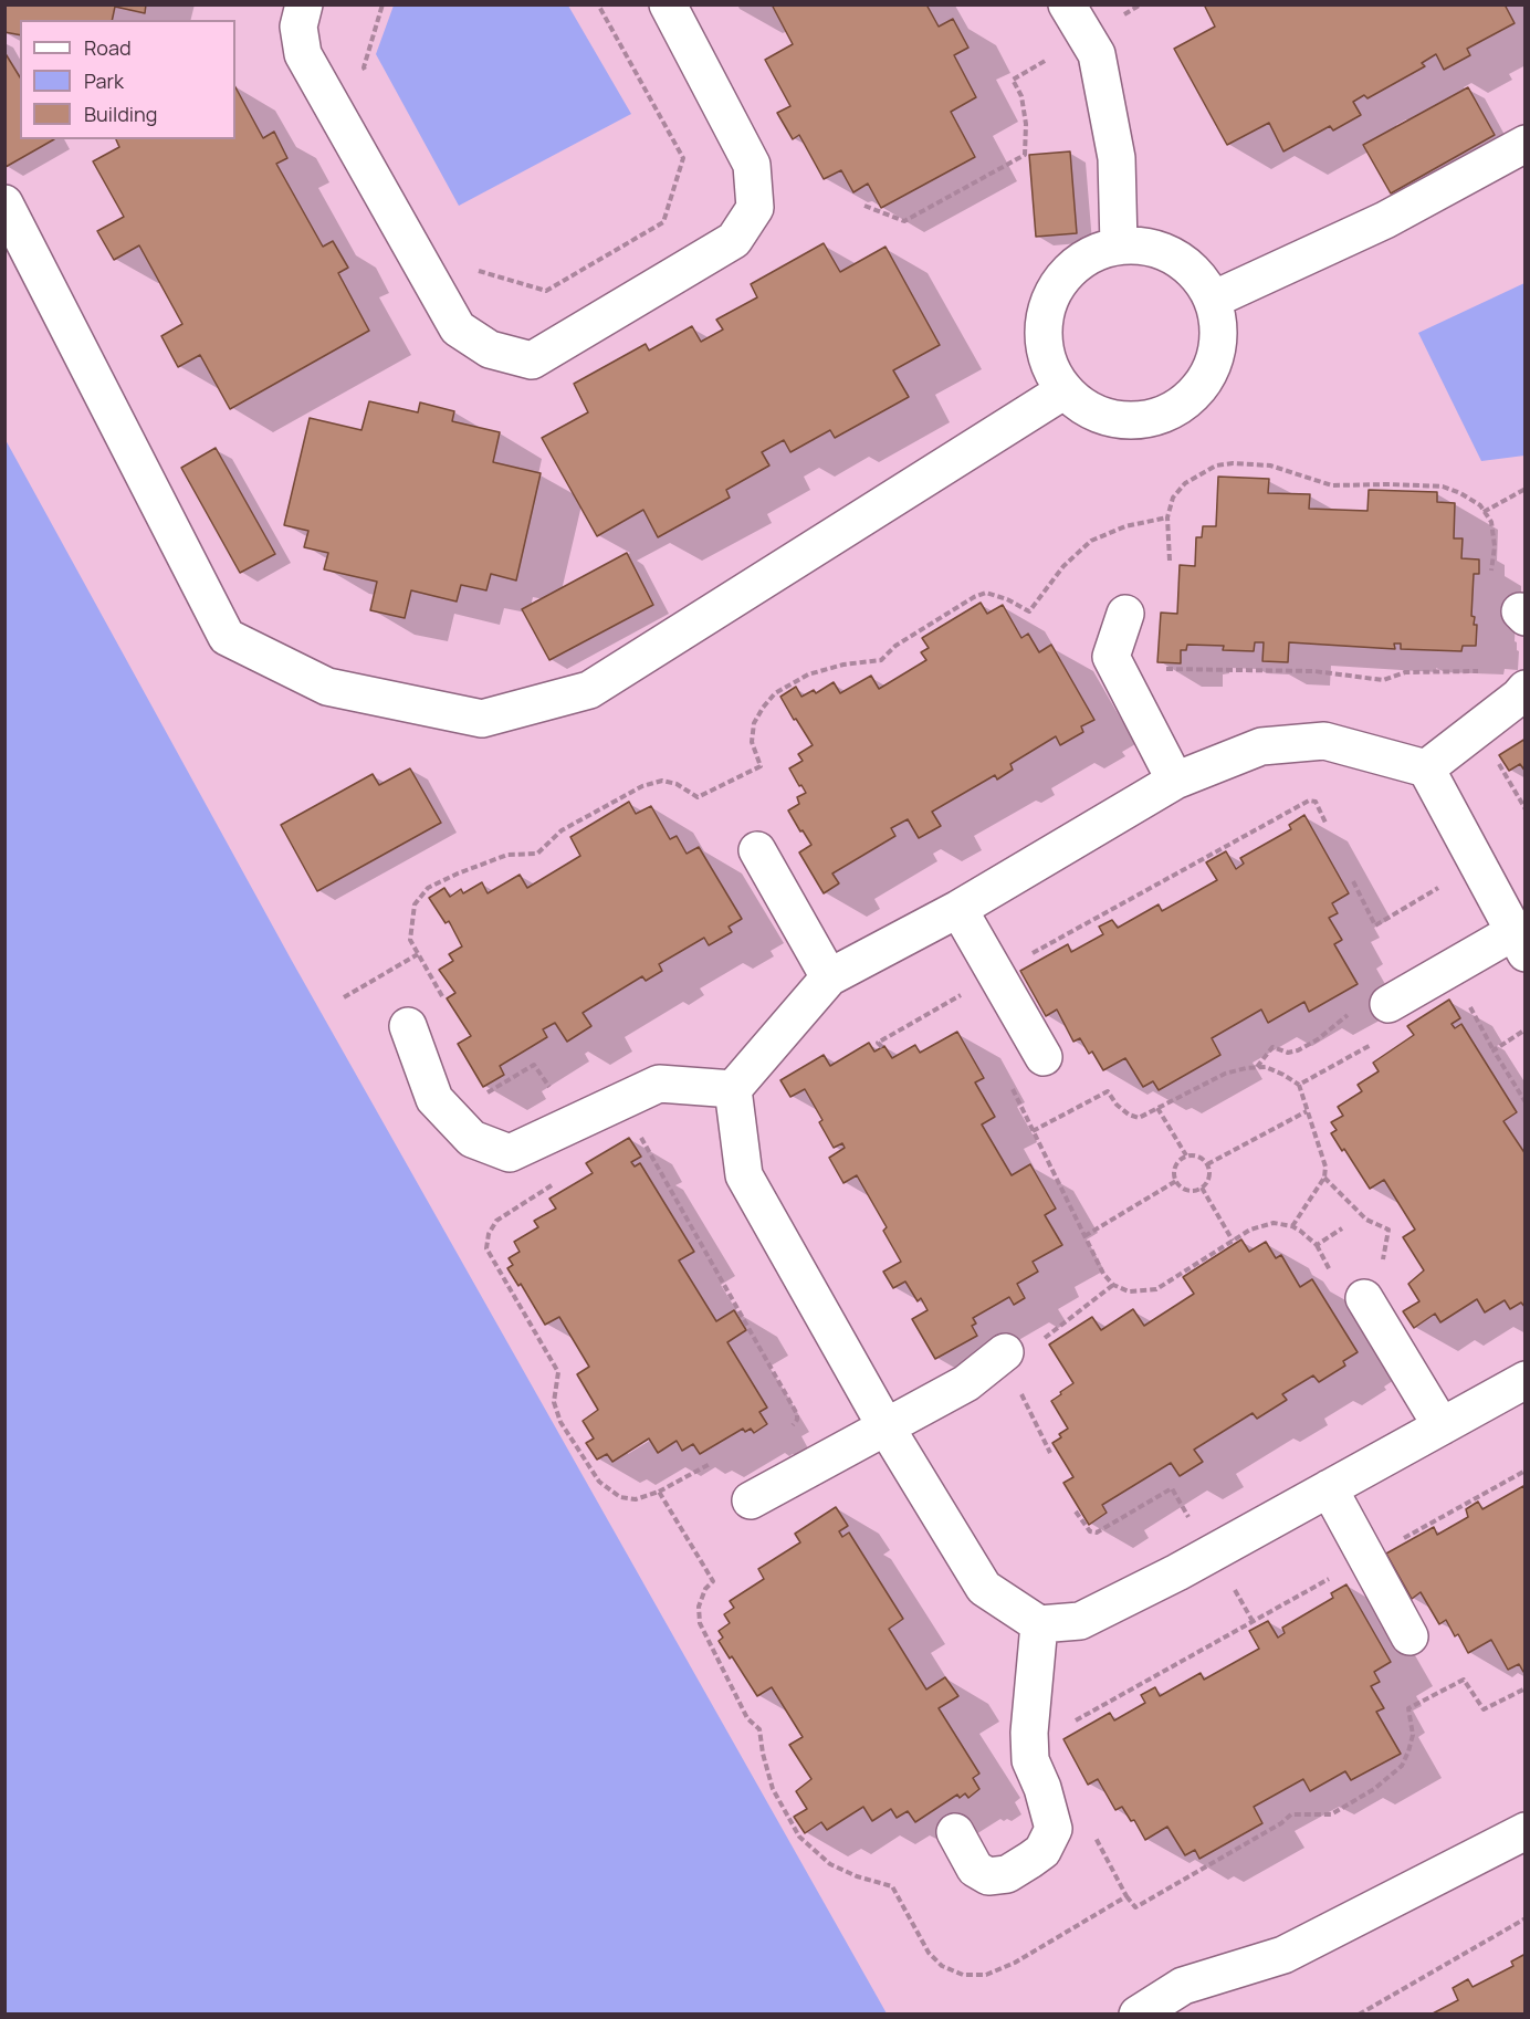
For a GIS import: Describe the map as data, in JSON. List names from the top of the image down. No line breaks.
{"legend":["Road","Park","Building"]}
